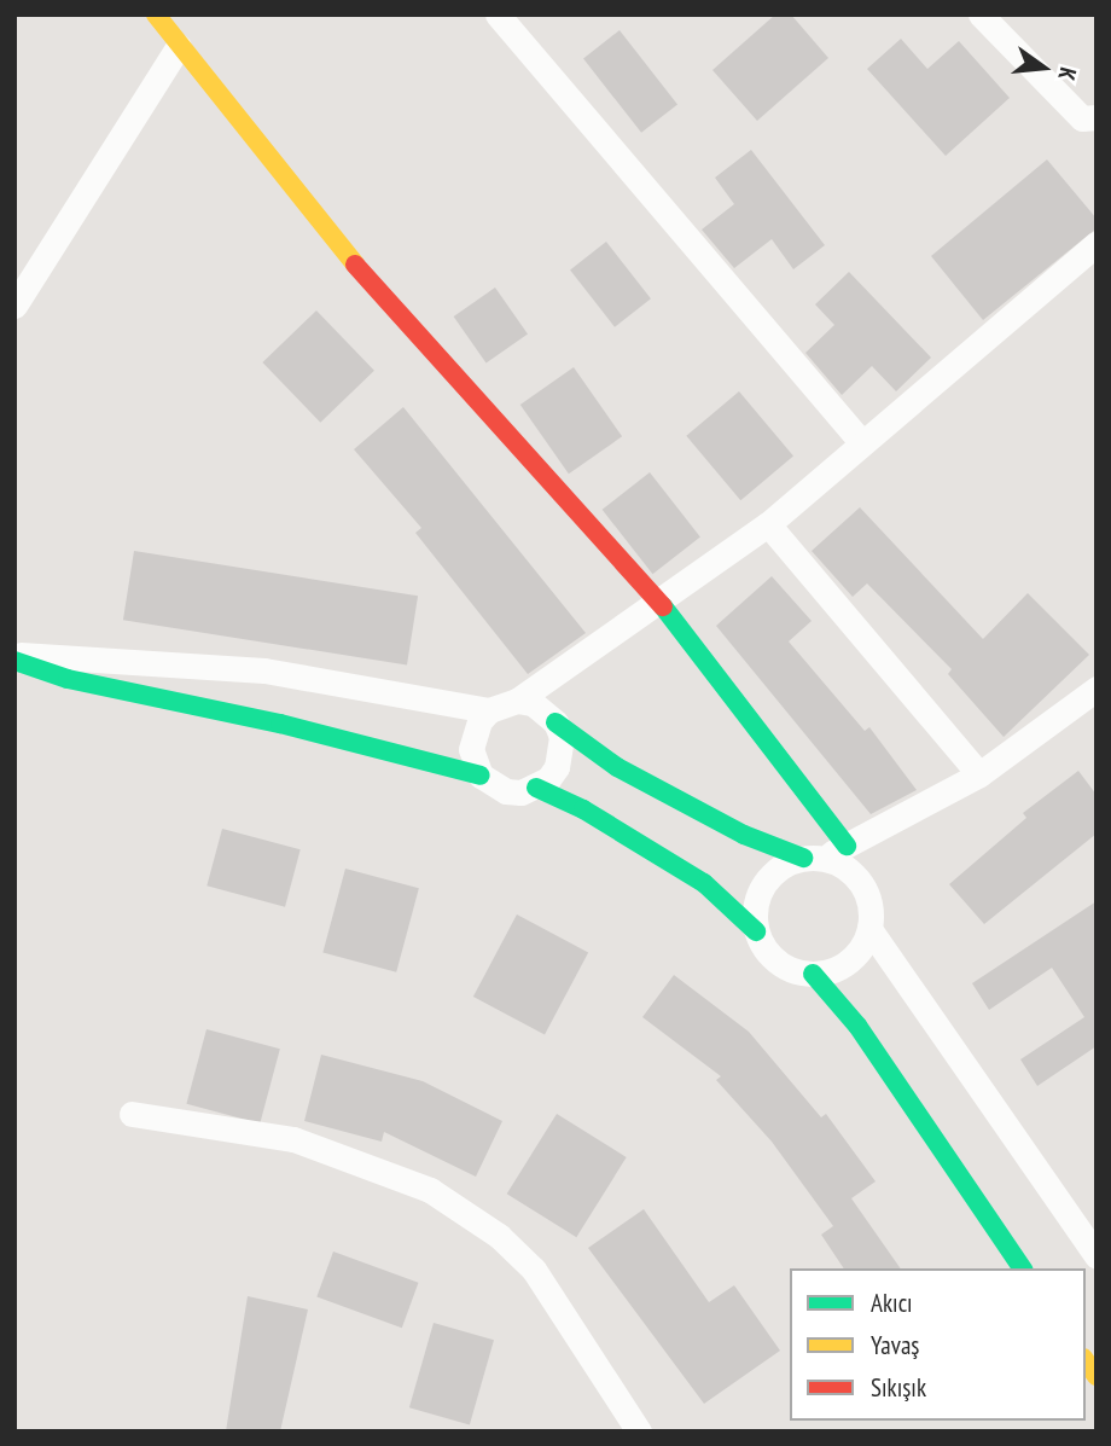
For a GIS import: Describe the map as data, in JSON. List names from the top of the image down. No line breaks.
{"legend":["Akıcı","Yavaş","Sıkışık"],"north":"right"}
